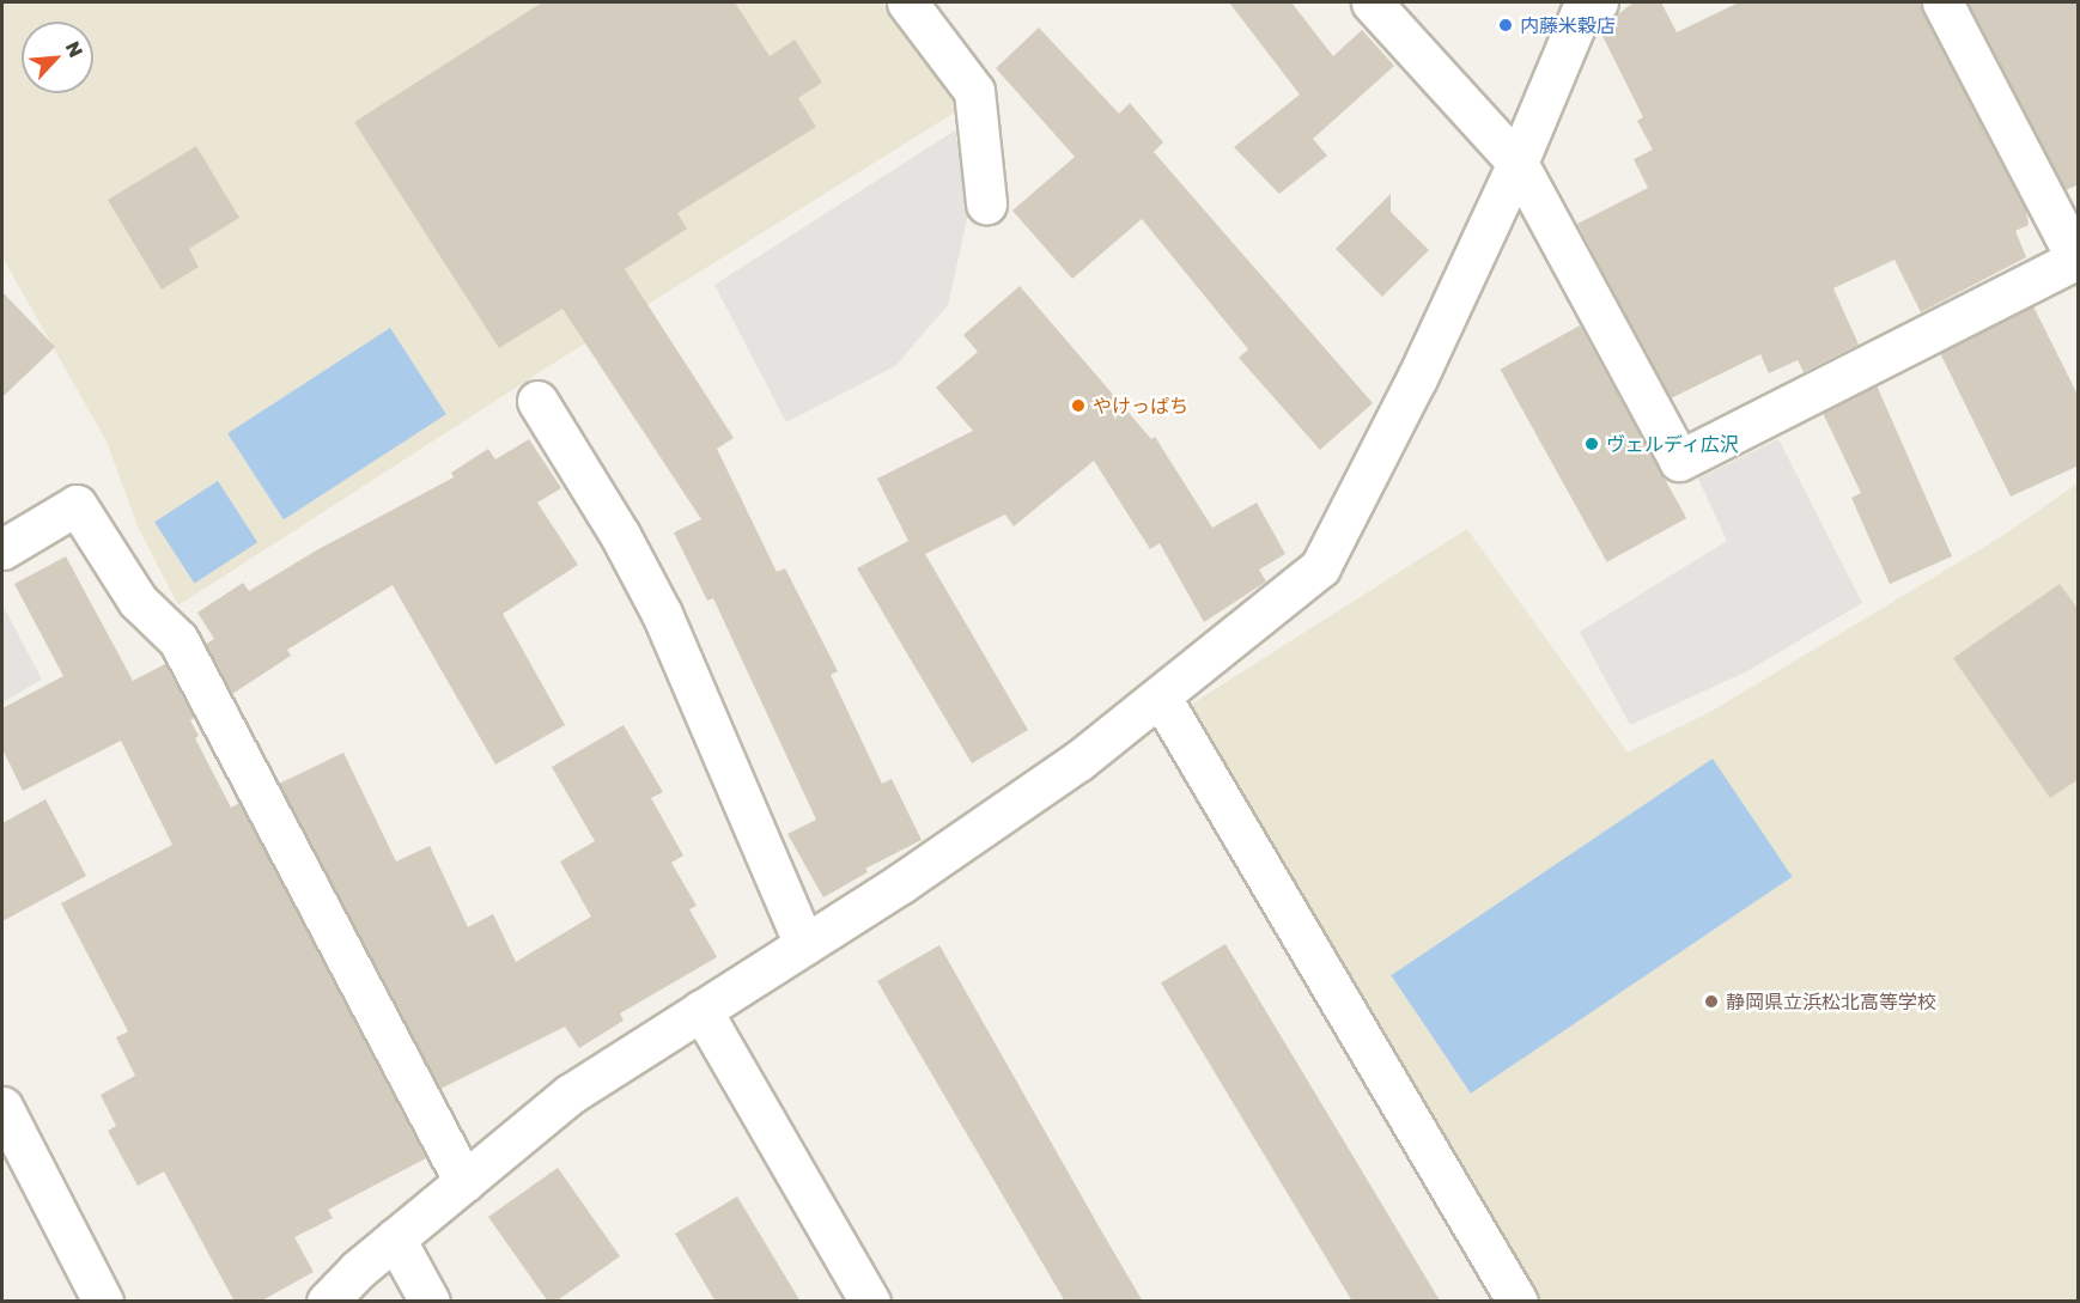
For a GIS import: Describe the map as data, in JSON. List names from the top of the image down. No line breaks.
{"places":["内藤米穀店","やけっぱち","ヴェルディ広沢","静岡県立浜松北高等学校"],"north":"top right"}
